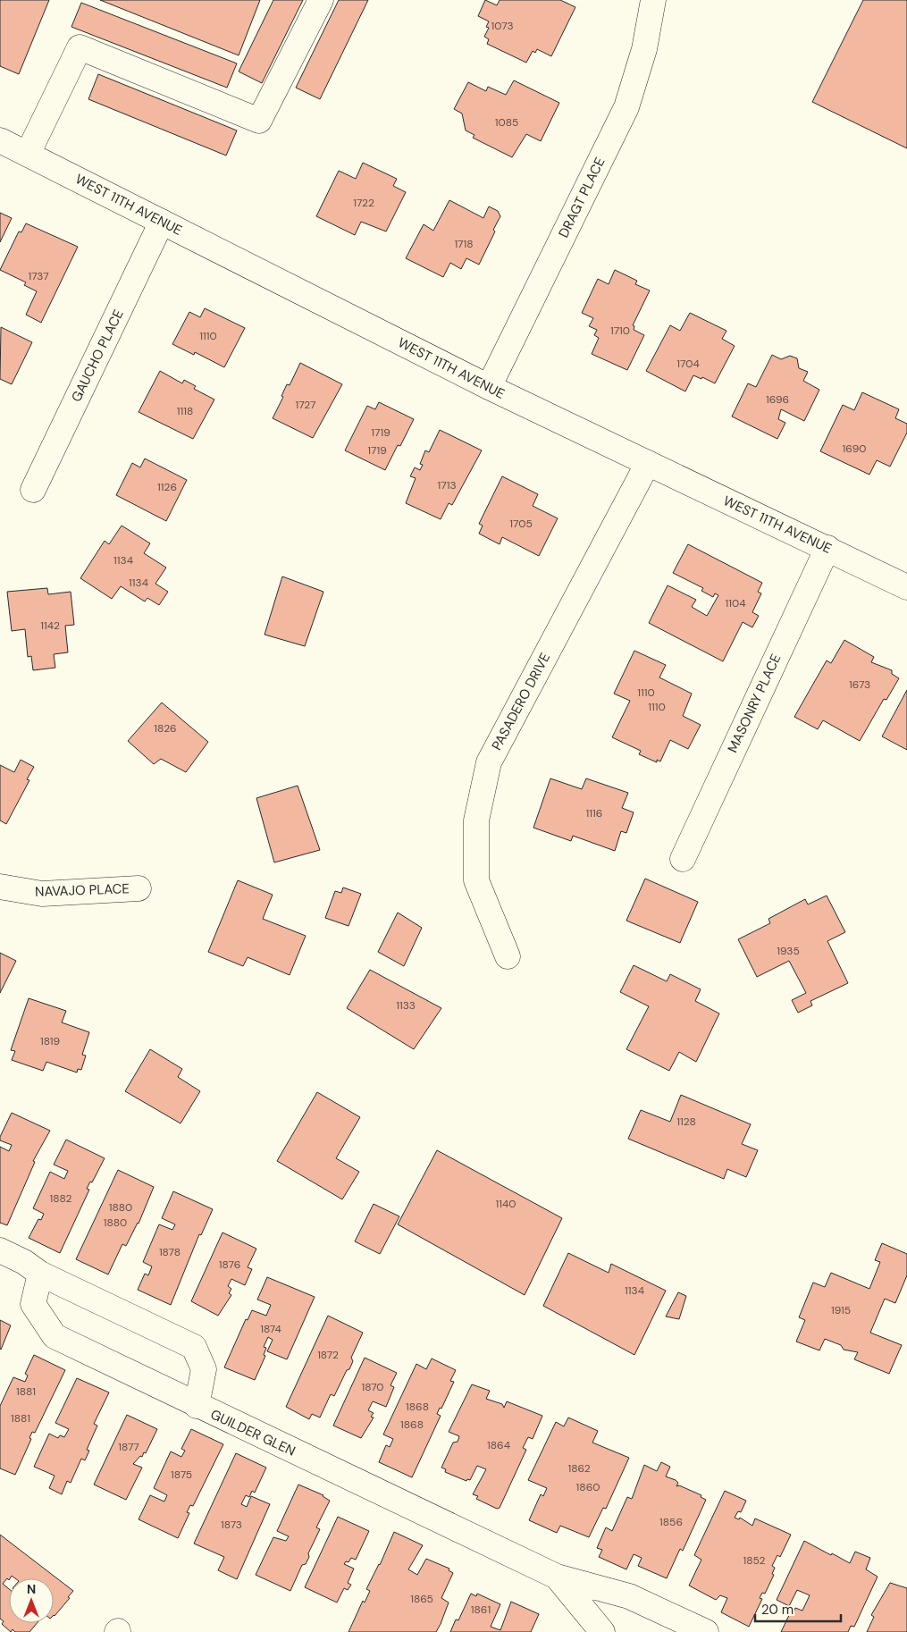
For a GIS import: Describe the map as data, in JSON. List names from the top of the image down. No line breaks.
{"streets":{"street":["DRAGT PLACE","WEST 11TH AVENUE","GAUCHO PLACE","PASADERO DRIVE","MASONRY PLACE","NAVAJO PLACE","GUILDER GLEN"]},"crossings":[["DRAGT PLACE","WEST 11TH AVENUE"],["WEST 11TH AVENUE","GAUCHO PLACE"],["WEST 11TH AVENUE","PASADERO DRIVE"],["WEST 11TH AVENUE","MASONRY PLACE"]],"house_numbers":["1073","1085","1722","1718","1737","1710","1110","1704","1696","1727","1118","1719","1690","1719","1713","1126","1705","1134","1134","1104","1142","1673","1110","1110","1826","1116","1935","1133","1819","1128","1882","1140","1880","1880","1878","1876","1134","1915","1874","1872","1870","1881","1868","1881","1868","1864","1877","1862","1875","1860","1856","1873","1852","1865","1861"],"scale_bar":"20 m","north":"top"}
